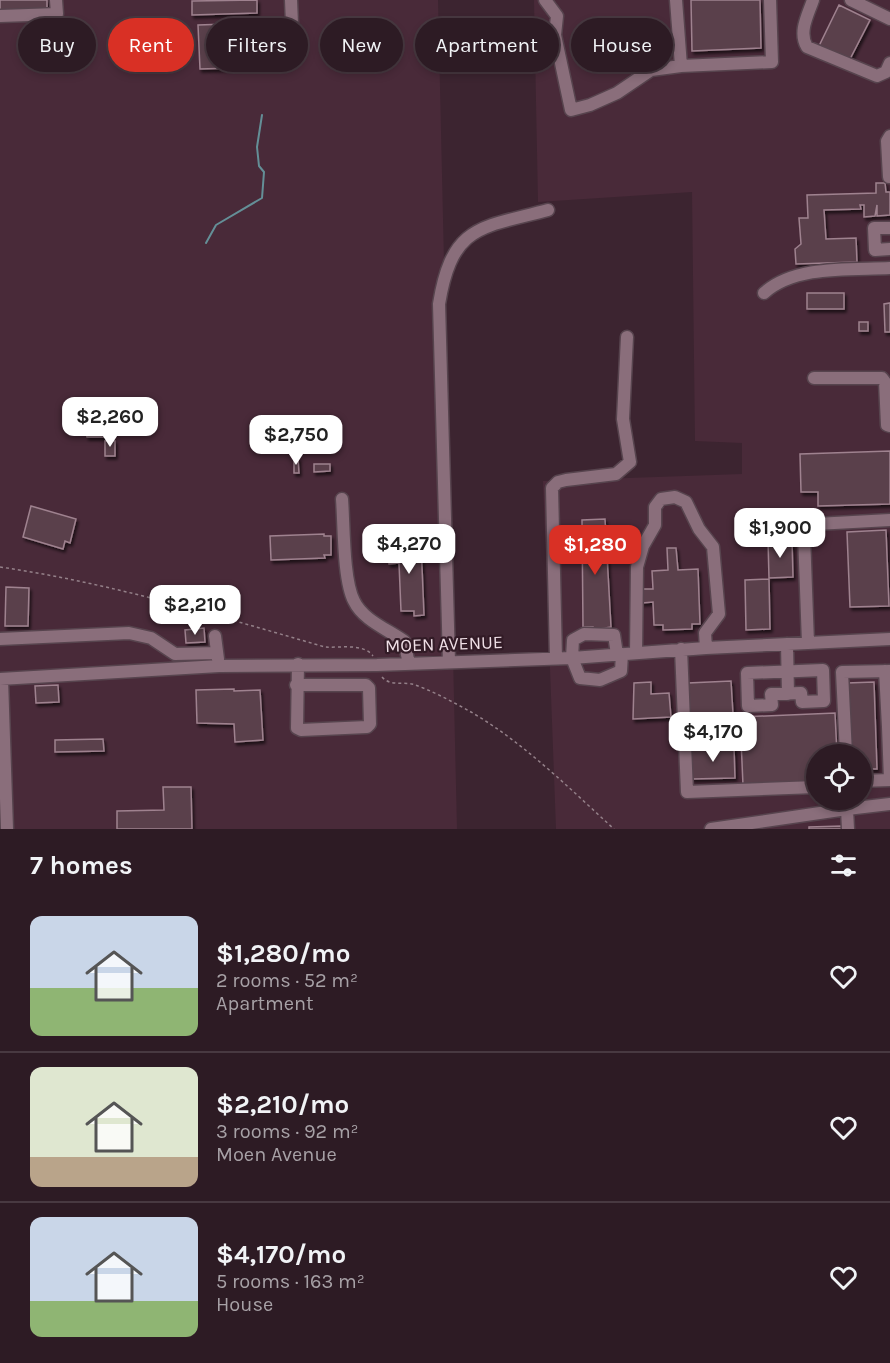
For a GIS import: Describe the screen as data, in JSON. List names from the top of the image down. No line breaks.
{"streets":{"street":["MOEN AVENUE"]},"page":{"chip":["Buy","Rent","Filters","New","Apartment","House"],"price":["$2,260","$2,750","$1,900","$4,270","$1,280","$2,210","$4,170"],"heading":"7 homes","list":[{"name":"$1,280/mo","note":"2 rooms · 52 m² · Apartment"},{"name":"$2,210/mo","note":"3 rooms · 92 m² · Moen Avenue"},{"name":"$4,170/mo","note":"5 rooms · 163 m² · House"}]}}
